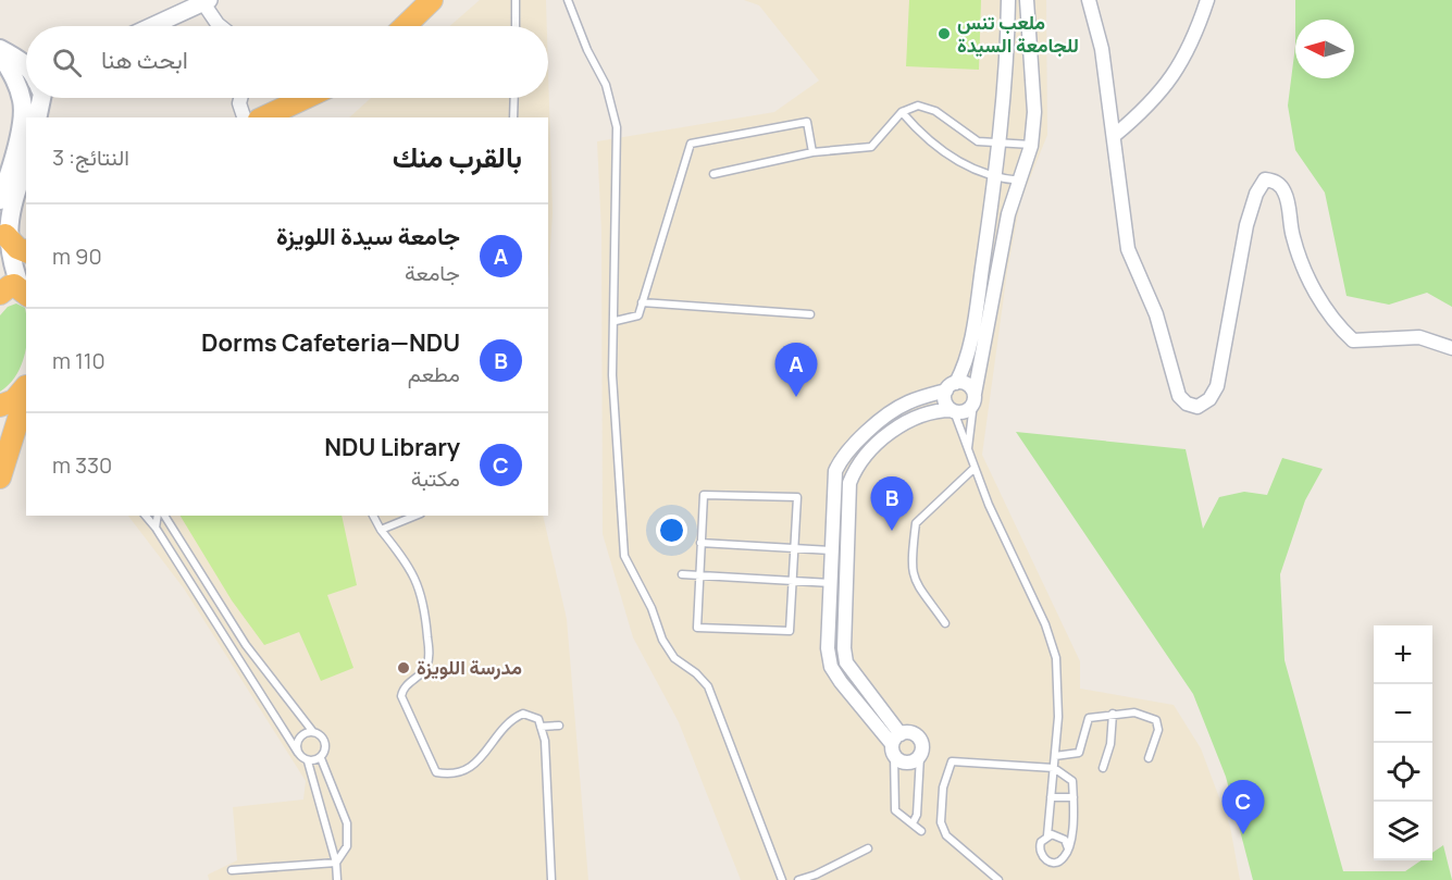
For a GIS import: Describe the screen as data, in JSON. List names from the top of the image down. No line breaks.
{"places":["ملعب تنس للجامعة السيدة","مدرسة اللويزة"],"north":"left","page":{"search":"ابحث هنا","heading":["بالقرب منك","النتائج: 3"],"list":[{"mark":"A","name":"جامعة سيدة اللويزة","note":"جامعة","value":"90 m"},{"mark":"B","name":"Dorms Cafeteria—NDU","note":"مطعم","value":"110 m"},{"mark":"C","name":"NDU Library","note":"مكتبة","value":"330 m"}],"pins":["A","B","C"],"map_buttons":["+","−"]}}
